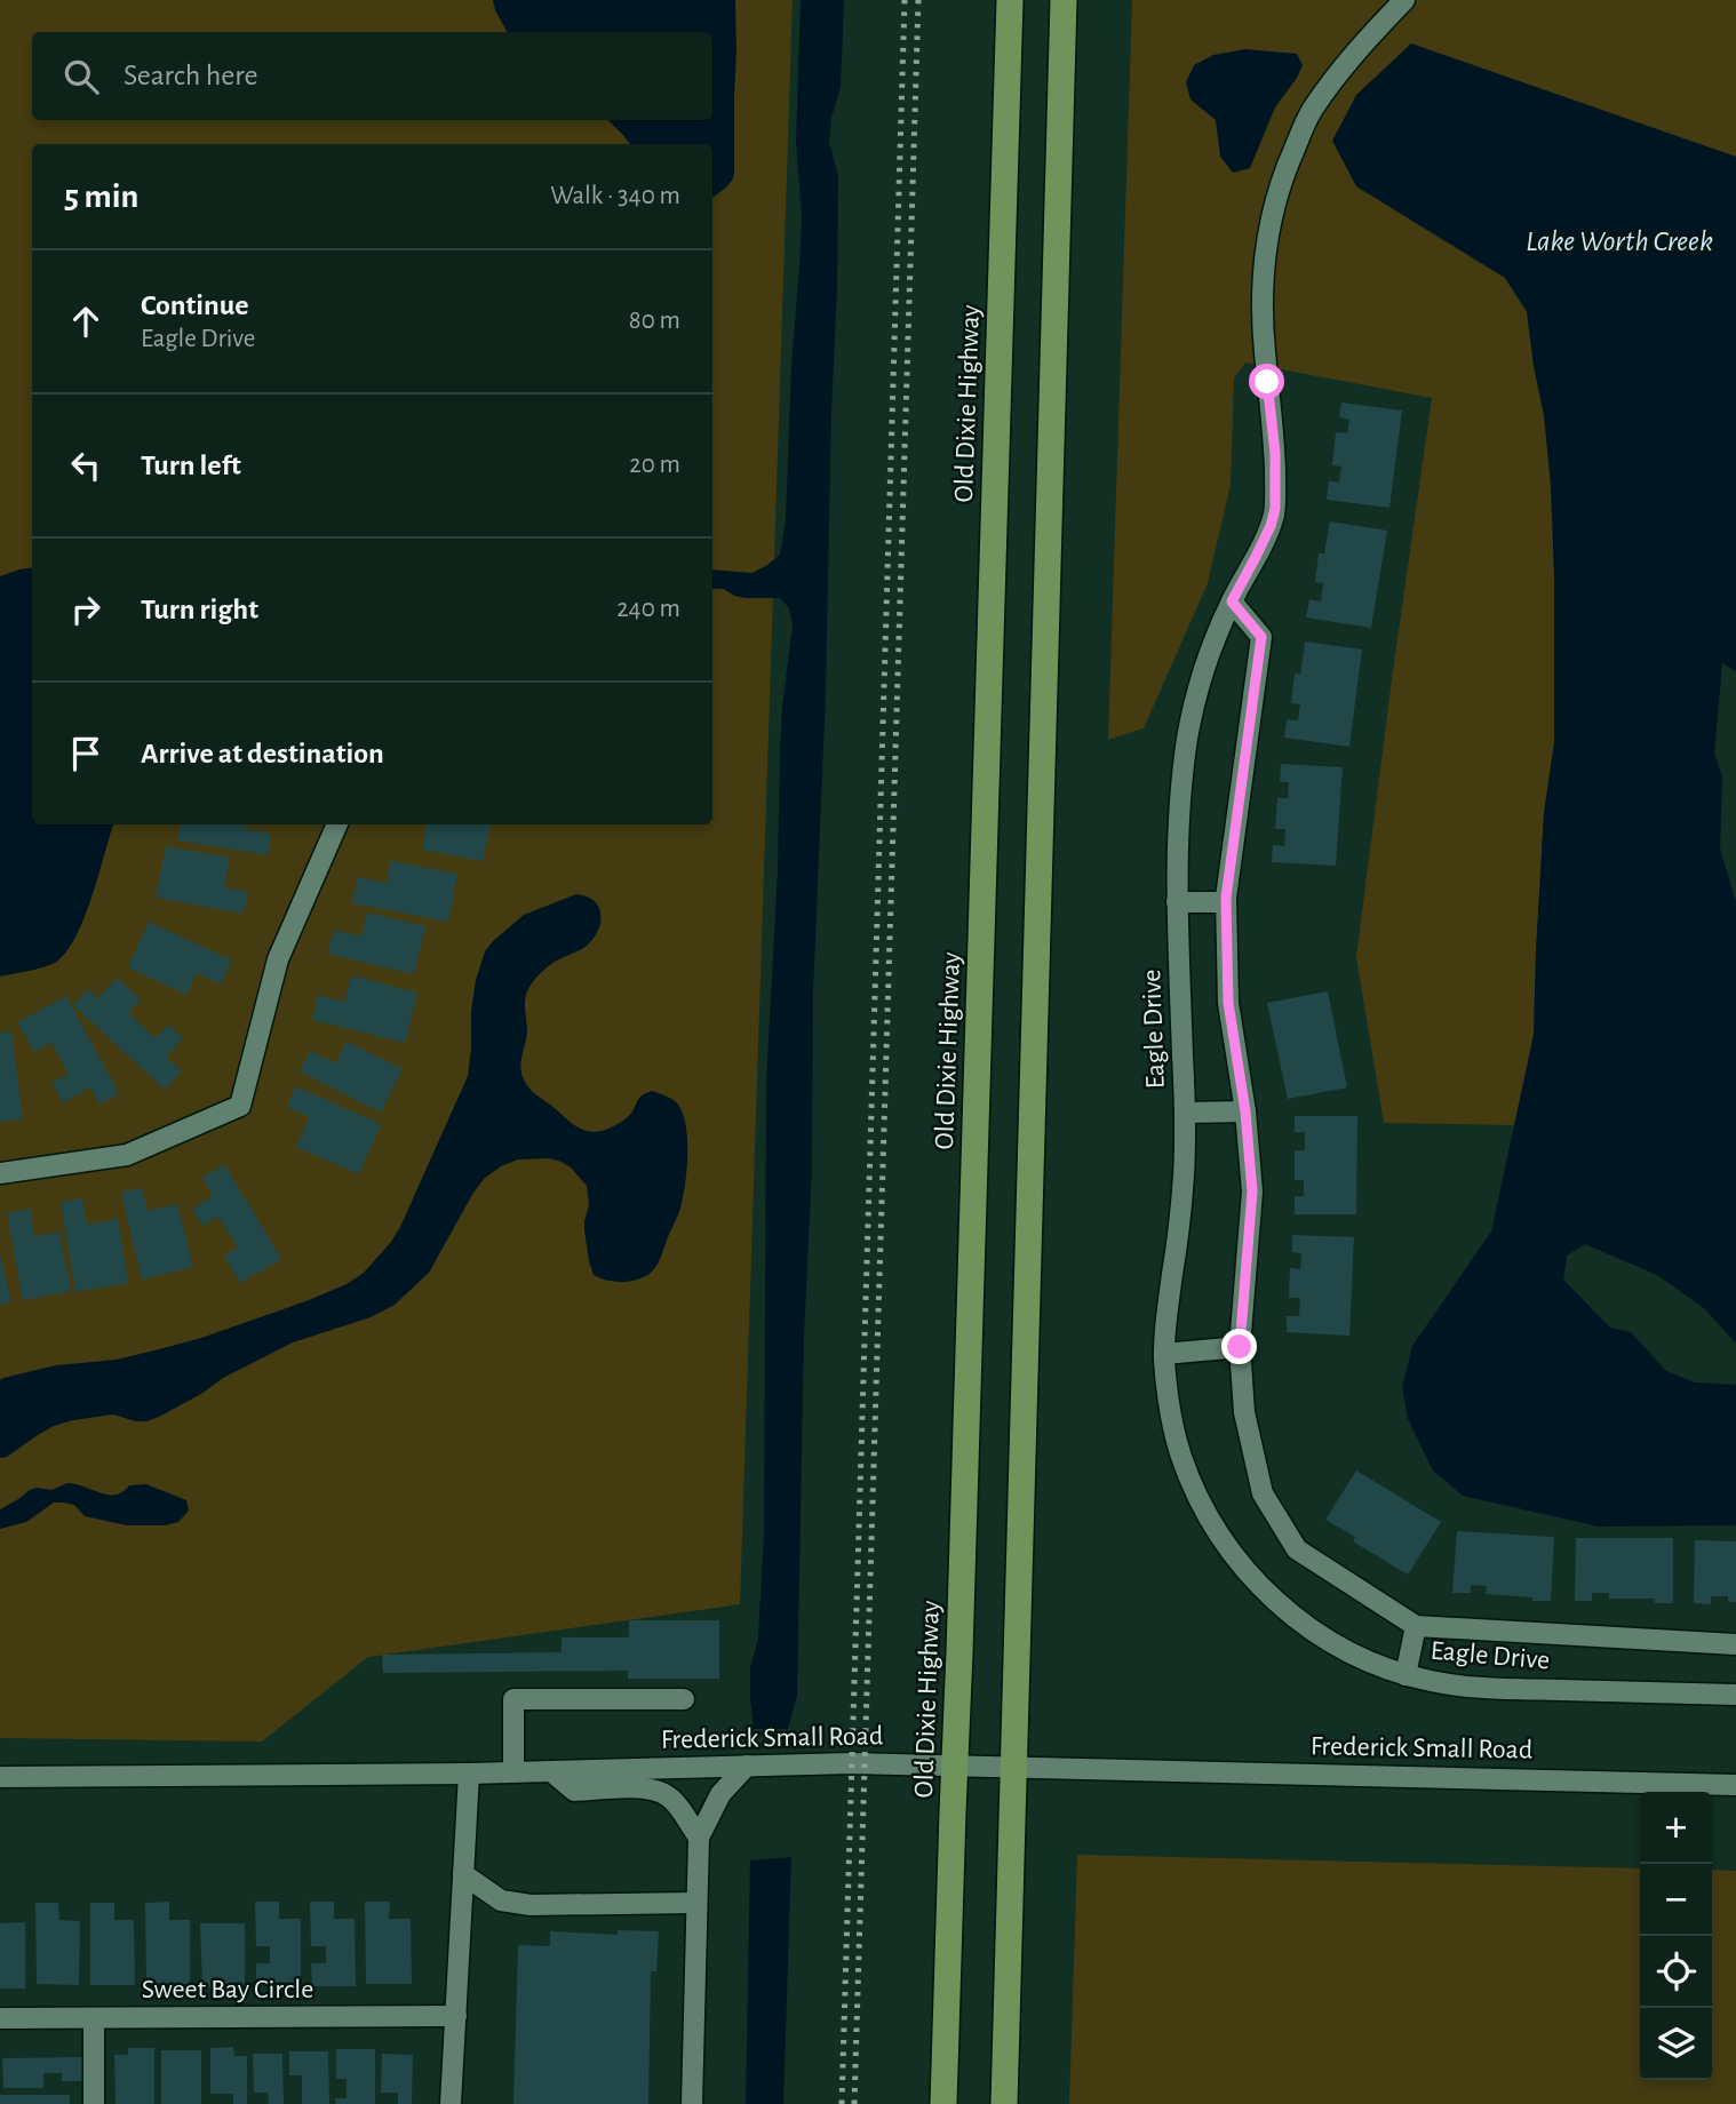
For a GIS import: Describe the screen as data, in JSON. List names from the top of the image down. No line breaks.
{"streets":{"main road":["Old Dixie Highway"],"street":["Eagle Drive","Frederick Small Road","Sweet Bay Circle"]},"crossings":[["Old Dixie Highway","Frederick Small Road"]],"water":["Lake Worth Creek"],"page":{"search":"Search here","heading":["5 min","Walk · 340 m"],"list":[["Continue","Eagle Drive","80 m"],["Turn left","20 m"],["Turn right","240 m"],"Arrive at destination"],"map_buttons":["+","−"]}}
